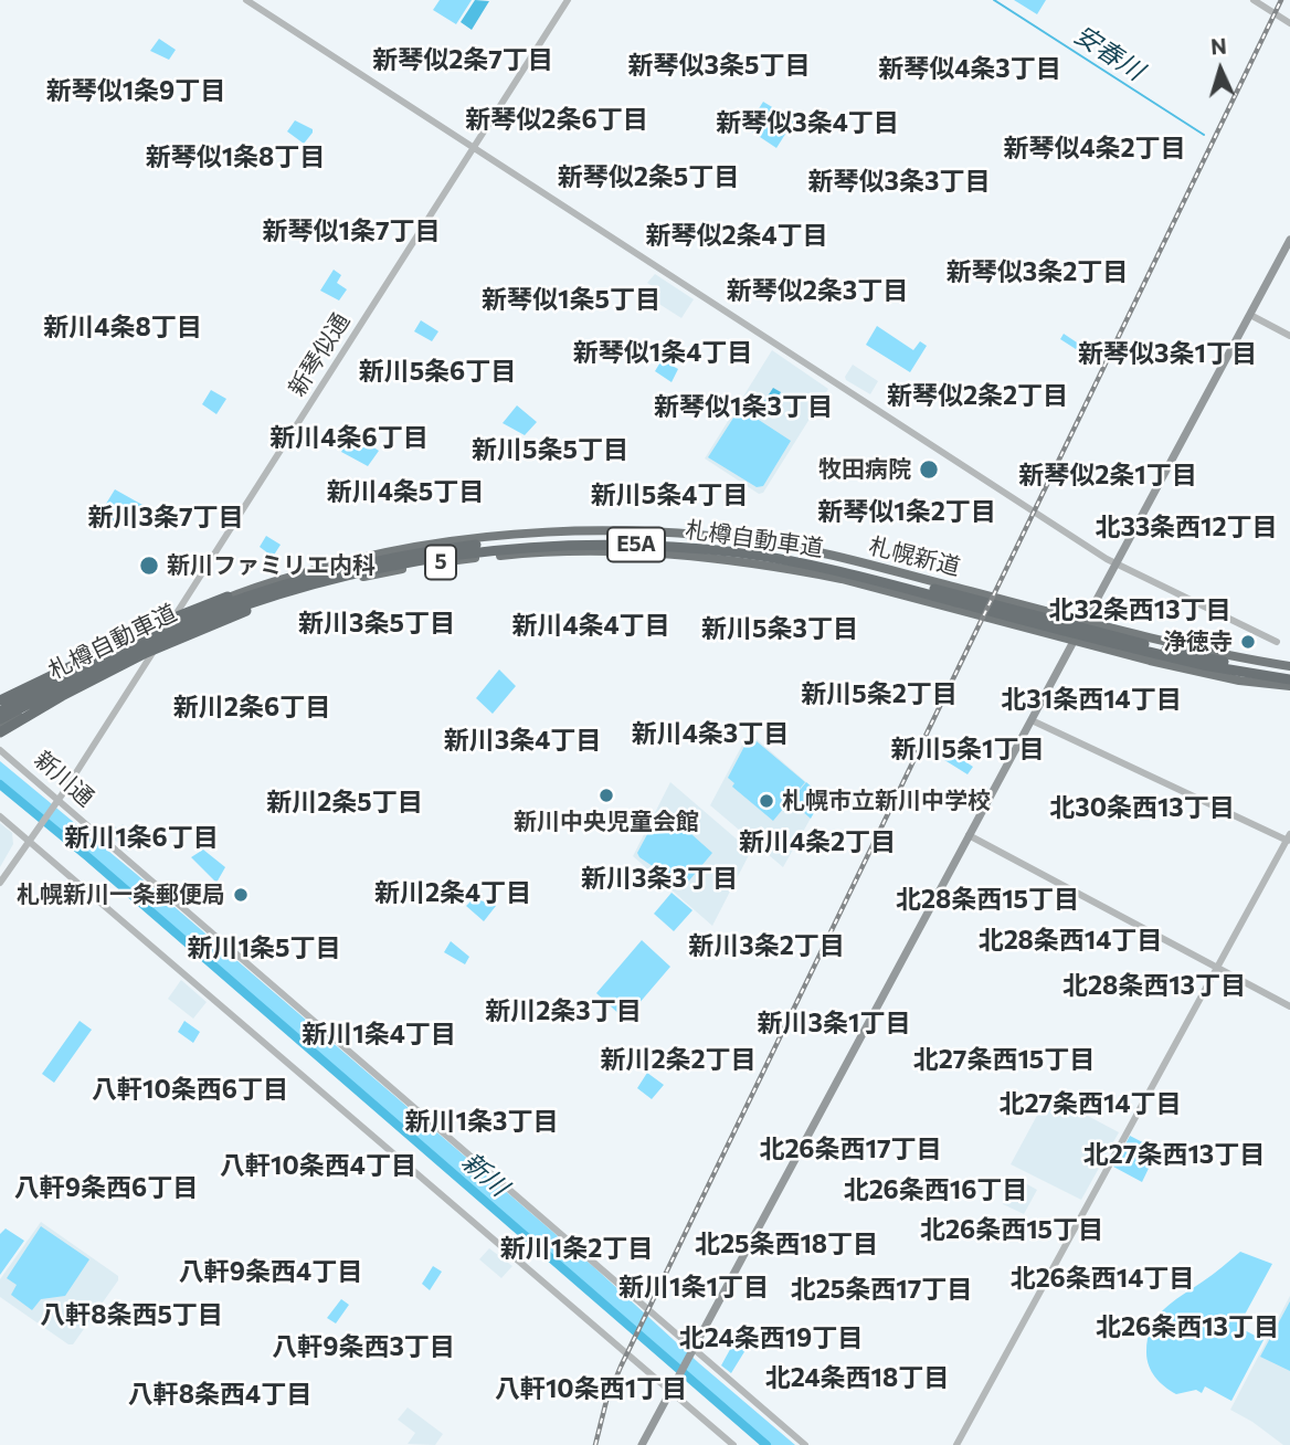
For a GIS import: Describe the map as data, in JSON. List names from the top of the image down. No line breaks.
{"streets":{"highway":["札樽自動車道","E5A","札幌新道","5"],"street":["新琴似通","新川通"]},"crossings":[["新琴似通","札幌新道"],["新琴似通","新川通"],["札樽自動車道","札幌新道"]],"districts":["新琴似2条7丁目","新琴似3条5丁目","新琴似4条3丁目","新琴似1条9丁目","新琴似2条6丁目","新琴似3条4丁目","新琴似4条2丁目","新琴似1条8丁目","新琴似2条5丁目","新琴似3条3丁目","新琴似1条7丁目","新琴似2条4丁目","新琴似3条2丁目","新琴似2条3丁目","新琴似1条5丁目","新川4条8丁目","新琴似1条4丁目","新琴似3条1丁目","新川5条6丁目","新琴似2条2丁目","新琴似1条3丁目","新川4条6丁目","新川5条5丁目","新琴似2条1丁目","新川4条5丁目","新川5条4丁目","新琴似1条2丁目","新川3条7丁目","北33条西12丁目","北32条西13丁目","新川3条5丁目","新川4条4丁目","新川5条3丁目","新川5条2丁目","北31条西14丁目","新川2条6丁目","新川4条3丁目","新川3条4丁目","新川5条1丁目","新川2条5丁目","北30条西13丁目","新川1条6丁目","新川4条2丁目","新川3条3丁目","新川2条4丁目","北28条西15丁目","北28条西14丁目","新川3条2丁目","新川1条5丁目","北28条西13丁目","新川2条3丁目","新川3条1丁目","新川1条4丁目","新川2条2丁目","北27条西15丁目","八軒10条西6丁目","北27条西14丁目","新川1条3丁目","北26条西17丁目","北27条西13丁目","八軒10条西4丁目","八軒9条西6丁目","北26条西16丁目","北26条西15丁目","北25条西18丁目","新川1条2丁目","八軒9条西4丁目","北26条西14丁目","新川1条1丁目","北25条西17丁目","八軒8条西5丁目","北26条西13丁目","北24条西19丁目","八軒9条西3丁目","北24条西18丁目","八軒10条西1丁目","八軒8条西4丁目"],"water":["安春川","新川"],"places":["牧田病院","新川ファミリエ内科","浄徳寺","新川中央児童会館","札幌市立新川中学校","札幌新川一条郵便局"],"north":"top"}
